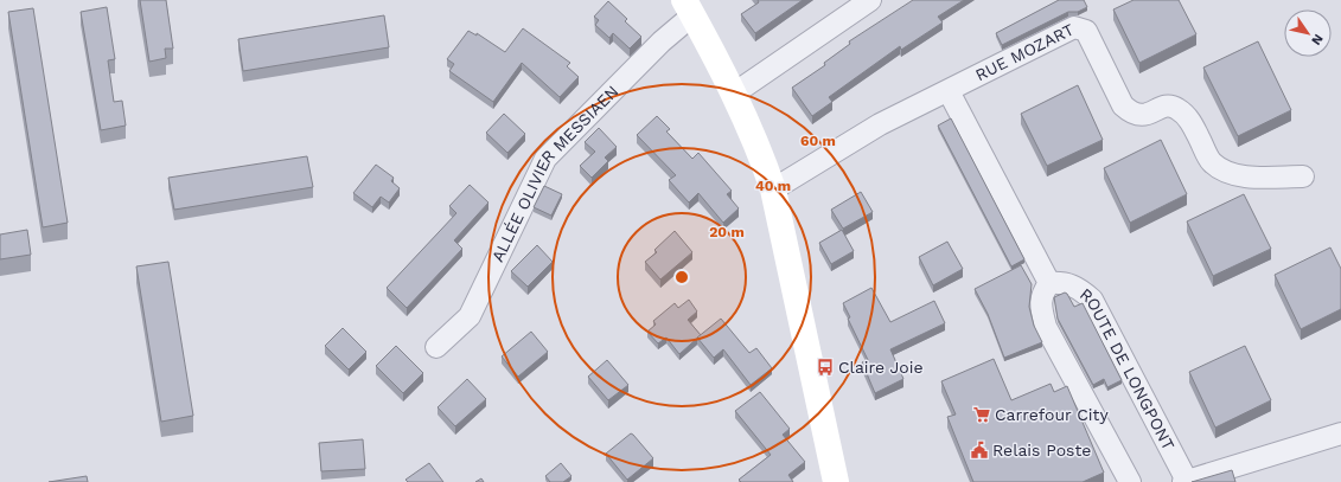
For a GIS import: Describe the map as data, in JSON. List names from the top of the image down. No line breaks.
{"streets":{"street":["RUE MOZART","ALLÉE OLIVIER MESSIAEN","ROUTE DE LONGPONT"]},"places":{"bus stop":["Claire Joie"],"supermarket":["Carrefour City"],"public building":["Relais Poste"]},"north":"bottom right","rings":["60 m","40 m","20 m"]}
